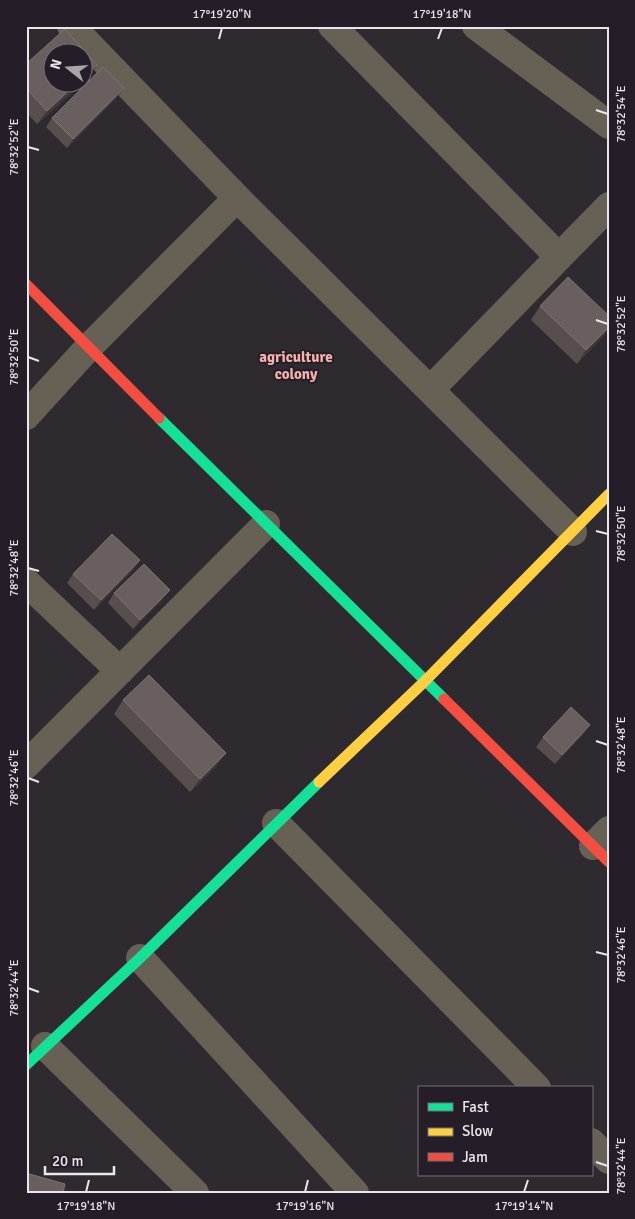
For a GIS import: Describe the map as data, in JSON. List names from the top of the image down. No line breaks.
{"districts":["agriculture colony"],"legend":["Fast","Slow","Jam"],"scale_bar":"20 m","north":"left","coordinates":["17°19'20\"N","17°19'18\"N","78°32'54\"E","78°32'52\"E","78°32'50\"E","78°32'48\"E","78°32'46\"E","78°32'44\"E","17°19'16\"N","17°19'14\"N"]}
